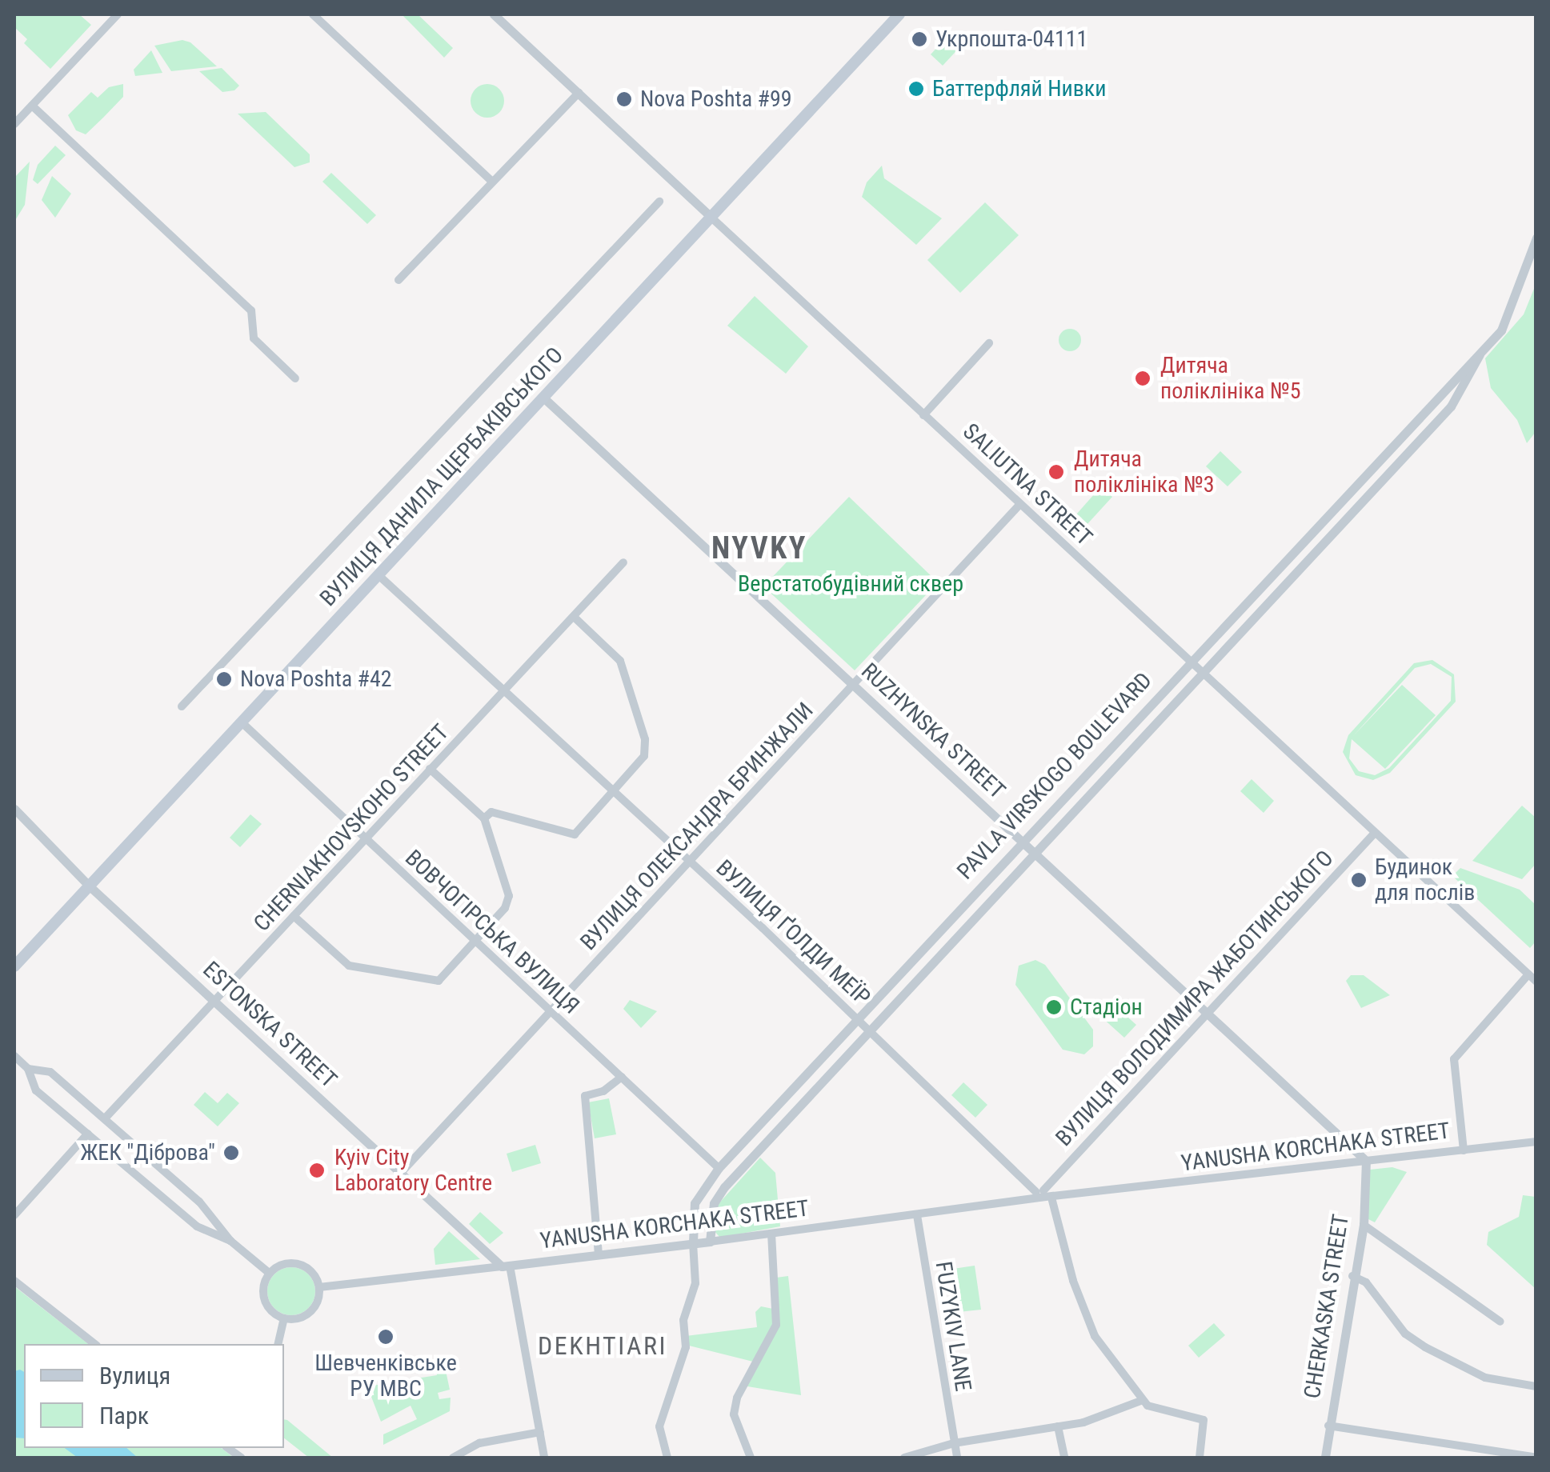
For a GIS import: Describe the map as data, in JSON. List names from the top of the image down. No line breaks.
{"streets":{"main road":["ВУЛИЦЯ ДАНИЛА ЩЕРБАКІВСЬКОГО"],"street":["SALIUTNA STREET","RUZHYNSKA STREET","PAVLA VIRSKOGO BOULEVARD","ВУЛИЦЯ ОЛЕКСАНДРА БРИНЖАЛИ","CHERNIAKHOVSKOHO STREET","ВОВЧОГІРСЬКА ВУЛИЦЯ","ВУЛИЦЯ ҐОЛДИ МЕЇР","ВУЛИЦЯ ВОЛОДИМИРА ЖАБОТИНСЬКОГО","ESTONSKA STREET","YANUSHA KORCHAKA STREET","CHERKASKA STREET","FUZYKIV LANE"]},"crossings":[["ВУЛИЦЯ ДАНИЛА ЩЕРБАКІВСЬКОГО","SALIUTNA STREET"],["ВУЛИЦЯ ДАНИЛА ЩЕРБАКІВСЬКОГО","RUZHYNSKA STREET"],["ВУЛИЦЯ ДАНИЛА ЩЕРБАКІВСЬКОГО","ВОВЧОГІРСЬКА ВУЛИЦЯ"],["ВУЛИЦЯ ДАНИЛА ЩЕРБАКІВСЬКОГО","ВУЛИЦЯ ҐОЛДИ МЕЇР"],["ВУЛИЦЯ ДАНИЛА ЩЕРБАКІВСЬКОГО","ESTONSKA STREET"],["SALIUTNA STREET","PAVLA VIRSKOGO BOULEVARD"],["SALIUTNA STREET","ВУЛИЦЯ ОЛЕКСАНДРА БРИНЖАЛИ"],["SALIUTNA STREET","ВУЛИЦЯ ВОЛОДИМИРА ЖАБОТИНСЬКОГО"],["RUZHYNSKA STREET","PAVLA VIRSKOGO BOULEVARD"],["RUZHYNSKA STREET","ВУЛИЦЯ ОЛЕКСАНДРА БРИНЖАЛИ"],["RUZHYNSKA STREET","ВУЛИЦЯ ВОЛОДИМИРА ЖАБОТИНСЬКОГО"],["RUZHYNSKA STREET","YANUSHA KORCHAKA STREET"],["RUZHYNSKA STREET","CHERKASKA STREET"],["PAVLA VIRSKOGO BOULEVARD","ВОВЧОГІРСЬКА ВУЛИЦЯ"],["PAVLA VIRSKOGO BOULEVARD","ВУЛИЦЯ ҐОЛДИ МЕЇР"],["PAVLA VIRSKOGO BOULEVARD","YANUSHA KORCHAKA STREET"],["ВУЛИЦЯ ОЛЕКСАНДРА БРИНЖАЛИ","ВОВЧОГІРСЬКА ВУЛИЦЯ"],["ВУЛИЦЯ ОЛЕКСАНДРА БРИНЖАЛИ","ВУЛИЦЯ ҐОЛДИ МЕЇР"],["ВУЛИЦЯ ОЛЕКСАНДРА БРИНЖАЛИ","ESTONSKA STREET"],["CHERNIAKHOVSKOHO STREET","ВОВЧОГІРСЬКА ВУЛИЦЯ"],["CHERNIAKHOVSKOHO STREET","ВУЛИЦЯ ҐОЛДИ МЕЇР"],["CHERNIAKHOVSKOHO STREET","ESTONSKA STREET"],["ВУЛИЦЯ ҐОЛДИ МЕЇР","ВУЛИЦЯ ВОЛОДИМИРА ЖАБОТИНСЬКОГО"],["ВУЛИЦЯ ҐОЛДИ МЕЇР","YANUSHA KORCHAKA STREET"],["ВУЛИЦЯ ВОЛОДИМИРА ЖАБОТИНСЬКОГО","YANUSHA KORCHAKA STREET"],["ESTONSKA STREET","YANUSHA KORCHAKA STREET"],["YANUSHA KORCHAKA STREET","CHERKASKA STREET"],["YANUSHA KORCHAKA STREET","FUZYKIV LANE"]],"districts":["NYVKY","DEKHTIARI"],"parks":["Верстатобудівний сквер"],"places":["Укрпошта-04111","Баттерфляй Нивки","Nova Poshta #99","Дитяча поліклініка №5","Дитяча поліклініка №3","Nova Poshta #42","Будинок для послів","Стадіон","ЖЕК \"Діброва\"","Kyiv City Laboratory Centre","Шевченківське РУ МВС"],"legend":["Вулиця","Парк"]}
